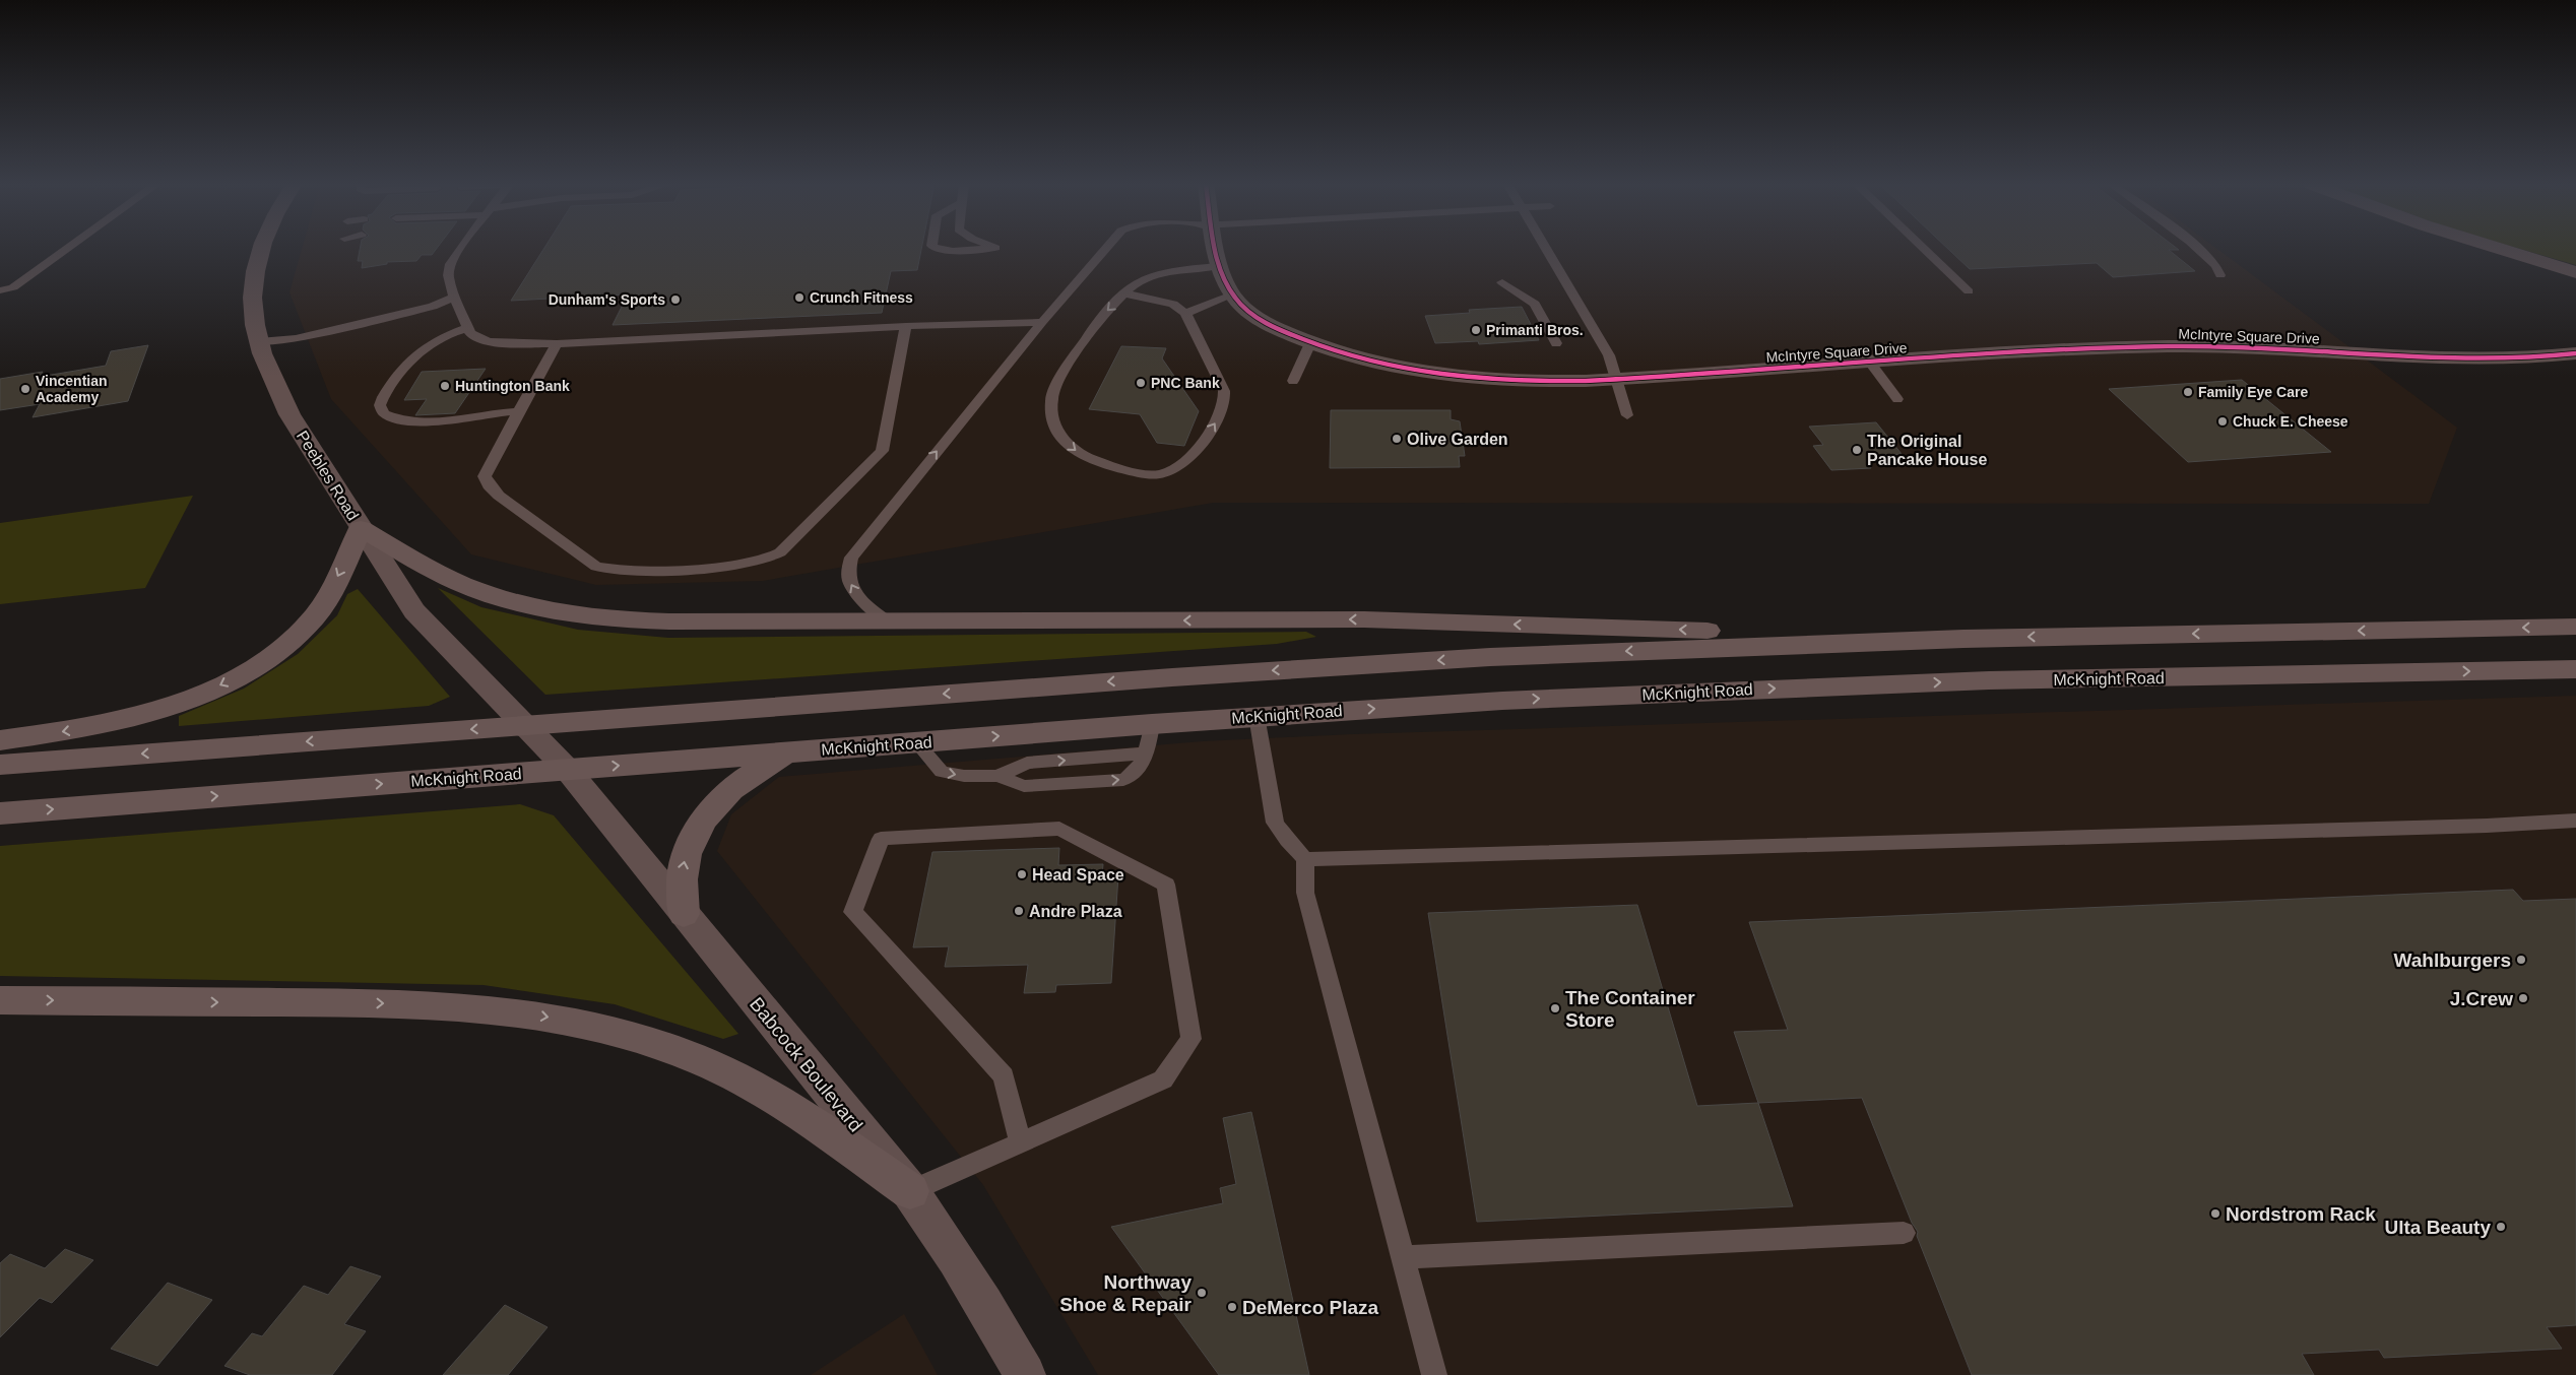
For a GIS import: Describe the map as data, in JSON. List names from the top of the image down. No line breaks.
{"streets":{"highway":["McKnight Road"],"main road":["Peebles Road","Babcock Boulevard"],"street":["McIntyre Square Drive"]},"crossings":[["Peebles Road","McKnight Road"],["Peebles Road","Babcock Boulevard"],["McKnight Road","Babcock Boulevard"]],"places":["Crunch Fitness","Dunham's Sports","Primanti Bros.","PNC Bank","Huntington Bank","Vincentian Academy","Family Eye Care","Chuck E. Cheese","Olive Garden","The Original Pancake House","Head Space","Andre Plaza","Wahlburgers","J.Crew","The Container Store","Nordstrom Rack","Ulta Beauty","Northway Shoe & Repair","DeMerco Plaza"]}
